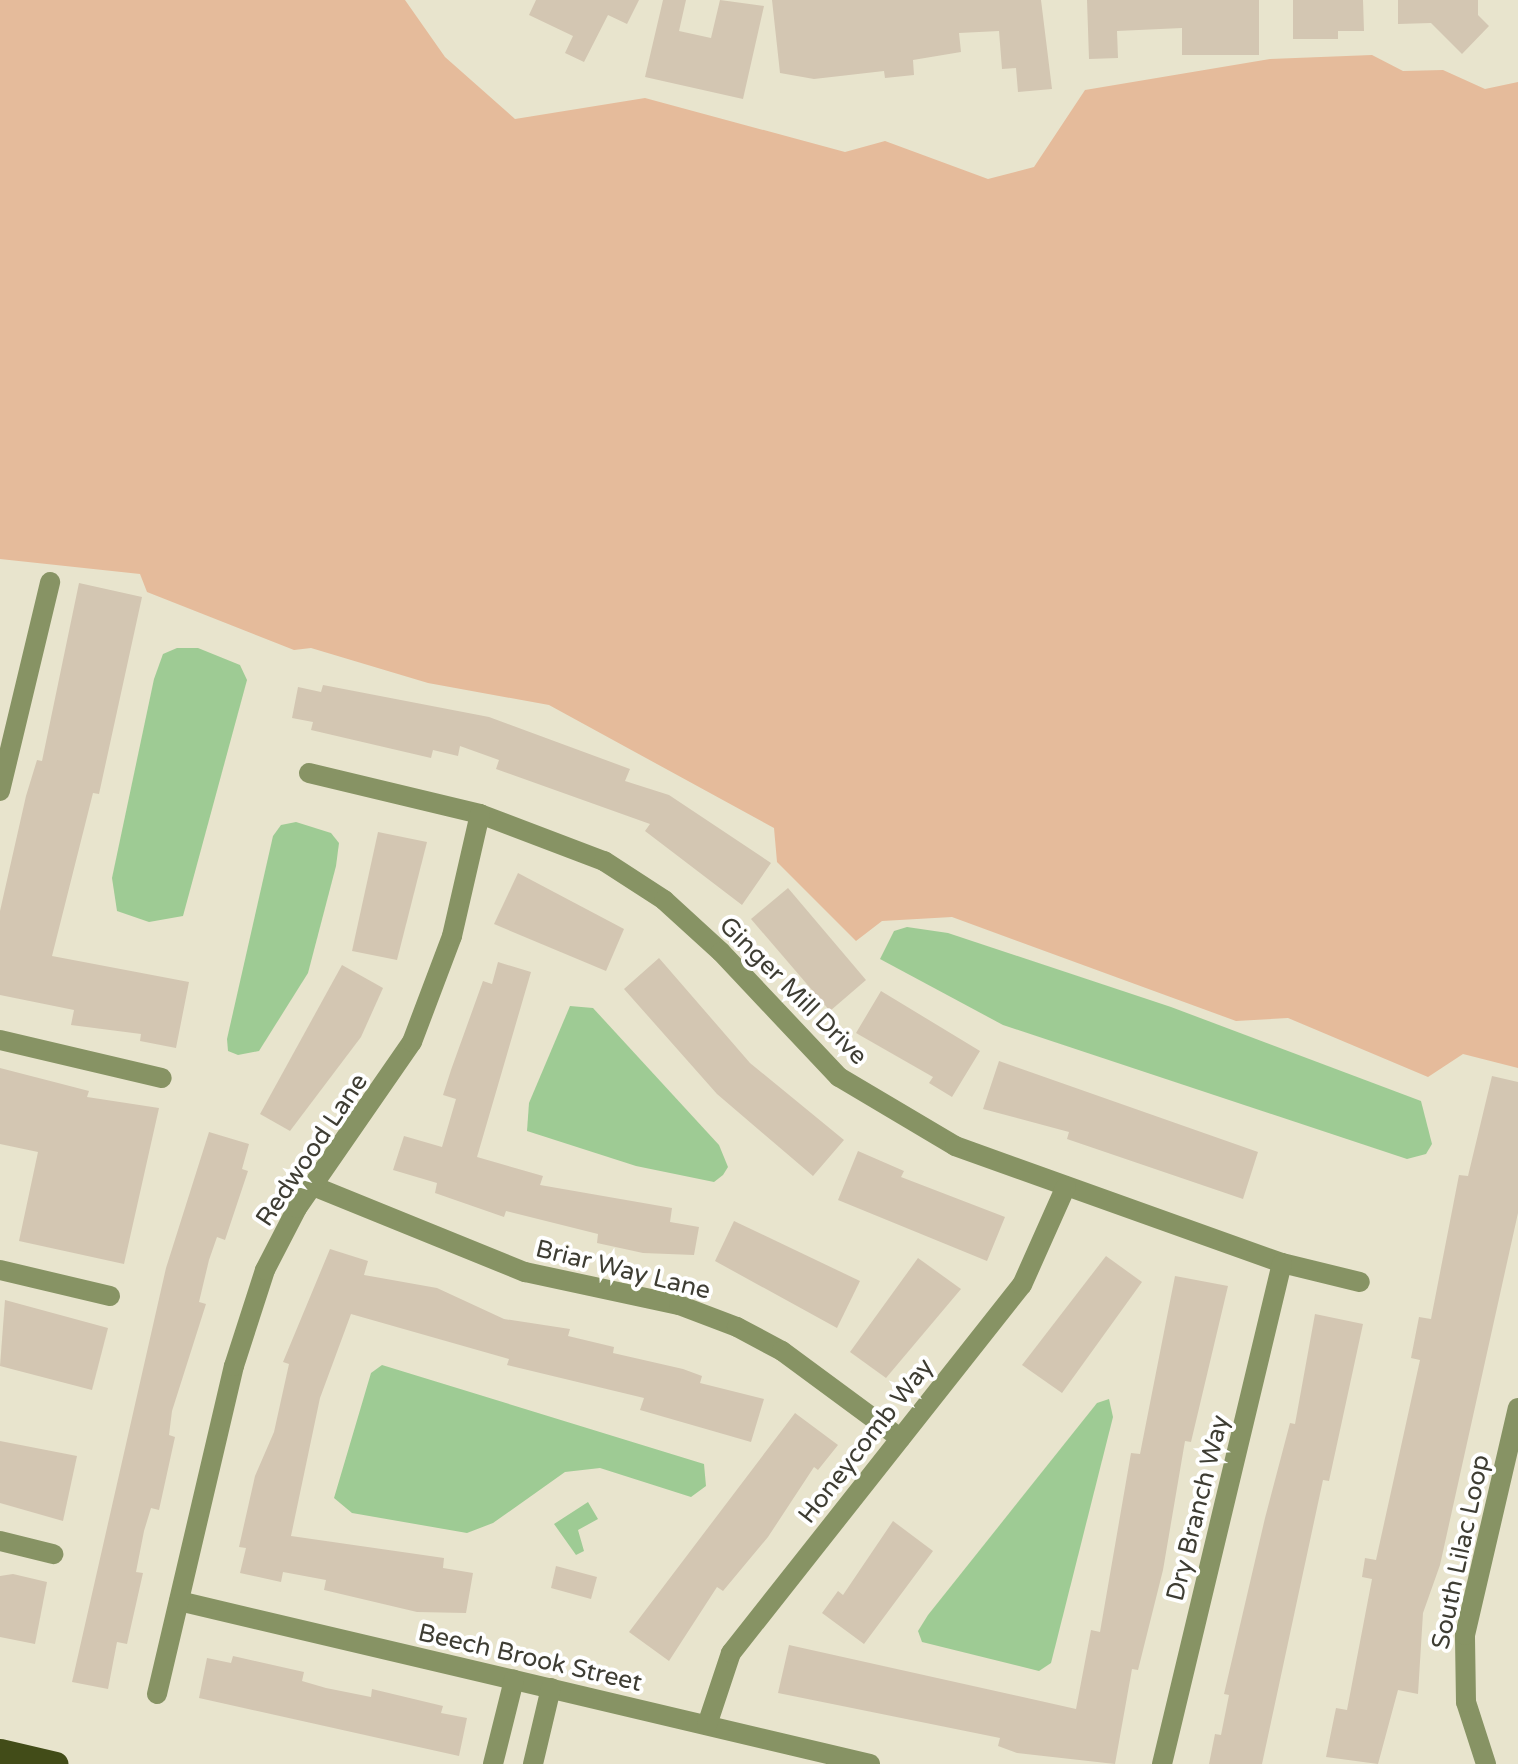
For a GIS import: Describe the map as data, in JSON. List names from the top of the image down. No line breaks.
{"streets":{"street":["Ginger Mill Drive","Redwood Lane","Briar Way Lane","Honeycomb Way","Dry Branch Way","South Lilac Loop","Beech Brook Street"]},"crossings":[["Ginger Mill Drive","Redwood Lane"],["Ginger Mill Drive","Honeycomb Way"],["Ginger Mill Drive","Dry Branch Way"],["Redwood Lane","Briar Way Lane"],["Redwood Lane","Beech Brook Street"],["Briar Way Lane","Honeycomb Way"],["Honeycomb Way","Beech Brook Street"]]}
